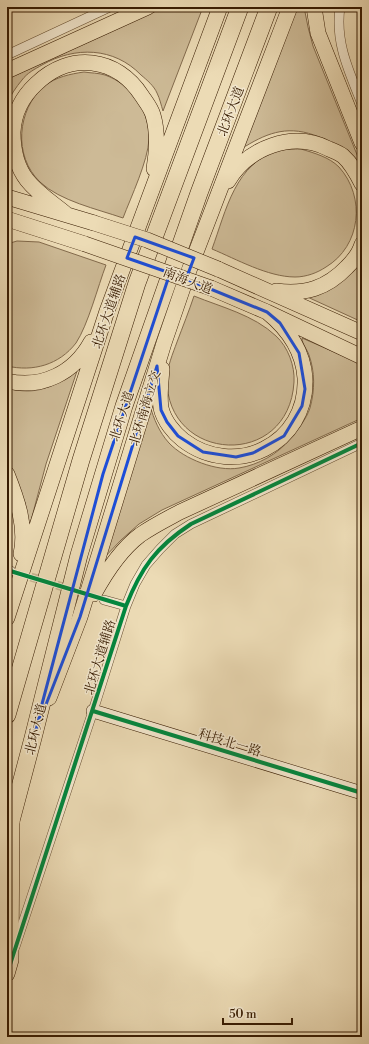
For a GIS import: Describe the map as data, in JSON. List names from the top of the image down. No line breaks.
{"streets":{"highway":["北环大道"],"main road":["南海大道","北环大道辅路","北环南海立交"],"street":["科技北一路"]},"crossings":[["北环大道辅路","科技北一路"]],"scale_bar":"50 m"}
